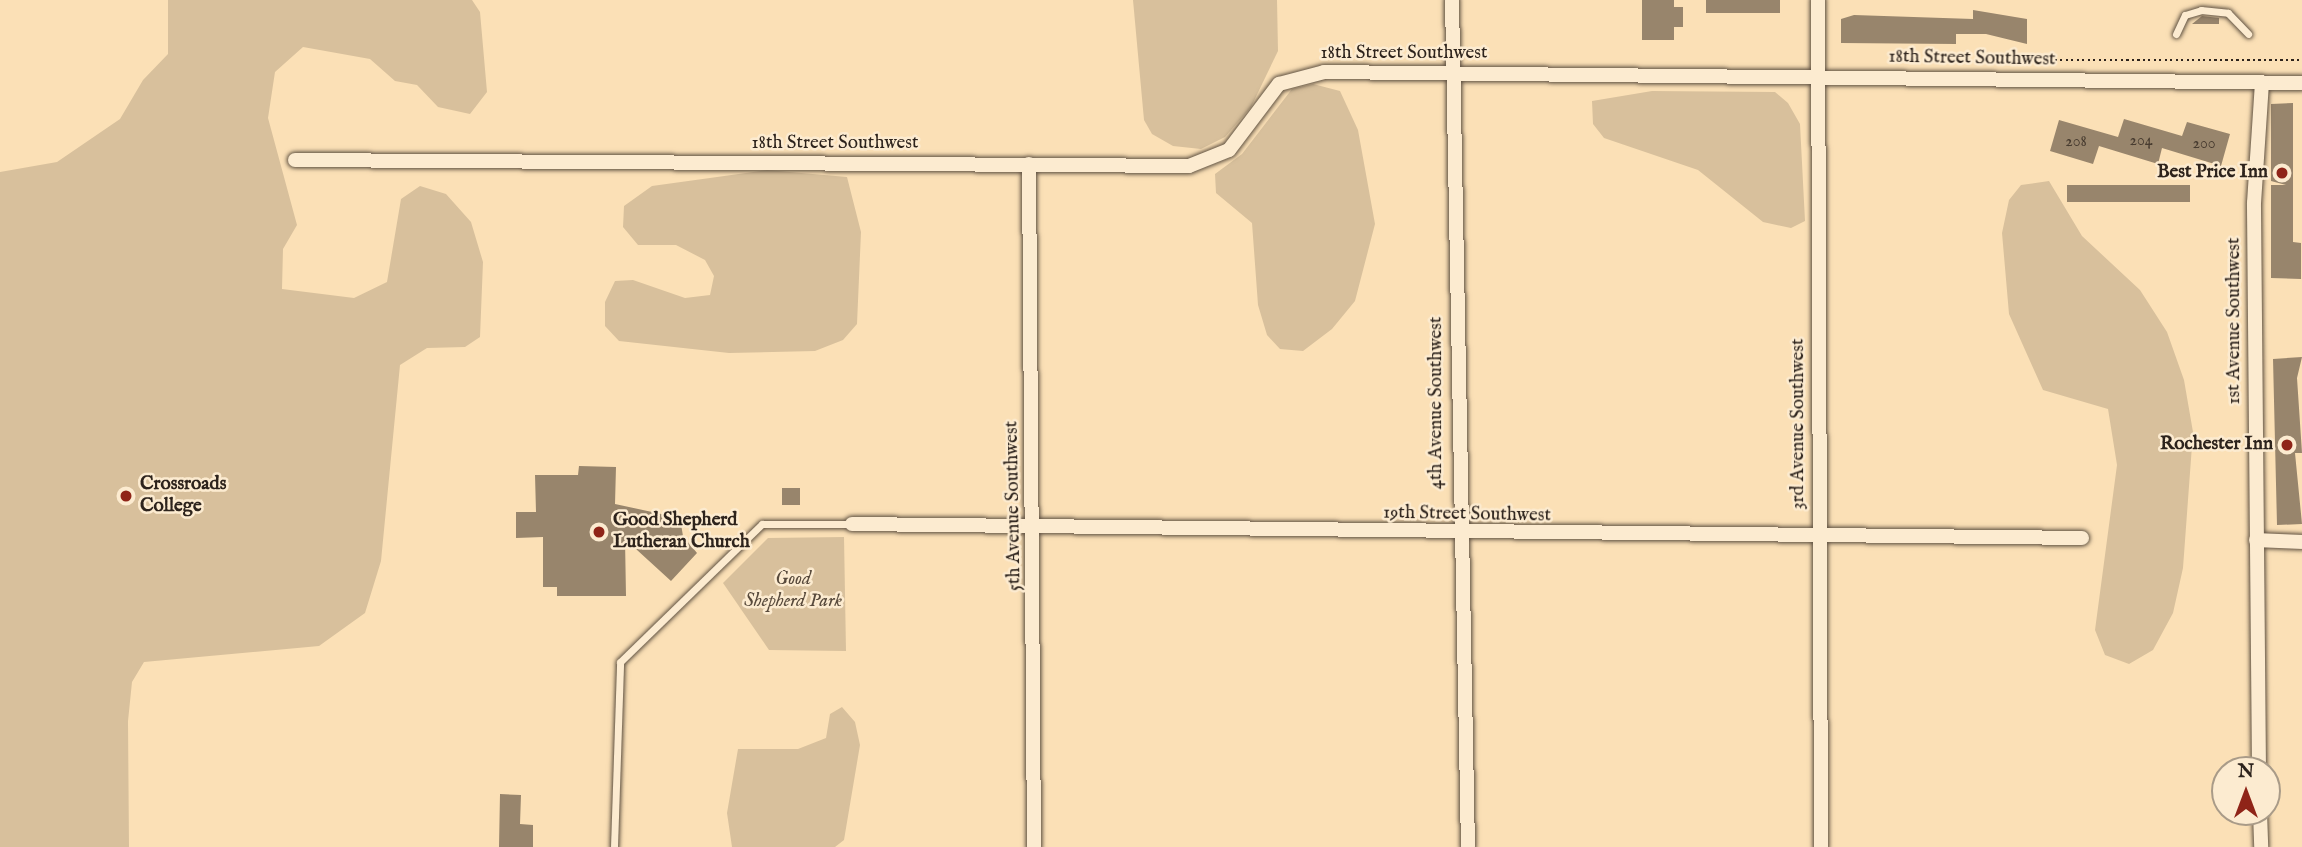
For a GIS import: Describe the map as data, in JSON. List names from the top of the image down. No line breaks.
{"streets":{"street":["18th Street Southwest","1st Avenue Southwest","4th Avenue Southwest","3rd Avenue Southwest","5th Avenue Southwest","19th Street Southwest"]},"crossings":[["18th Street Southwest","1st Avenue Southwest"],["18th Street Southwest","4th Avenue Southwest"],["18th Street Southwest","3rd Avenue Southwest"],["18th Street Southwest","5th Avenue Southwest"],["4th Avenue Southwest","19th Street Southwest"],["3rd Avenue Southwest","19th Street Southwest"],["5th Avenue Southwest","19th Street Southwest"]],"parks":["Good Shepherd Park"],"places":["Best Price Inn","Rochester Inn","Crossroads College","Good Shepherd Lutheran Church"],"house_numbers":["204","208","200"],"north":"top"}
